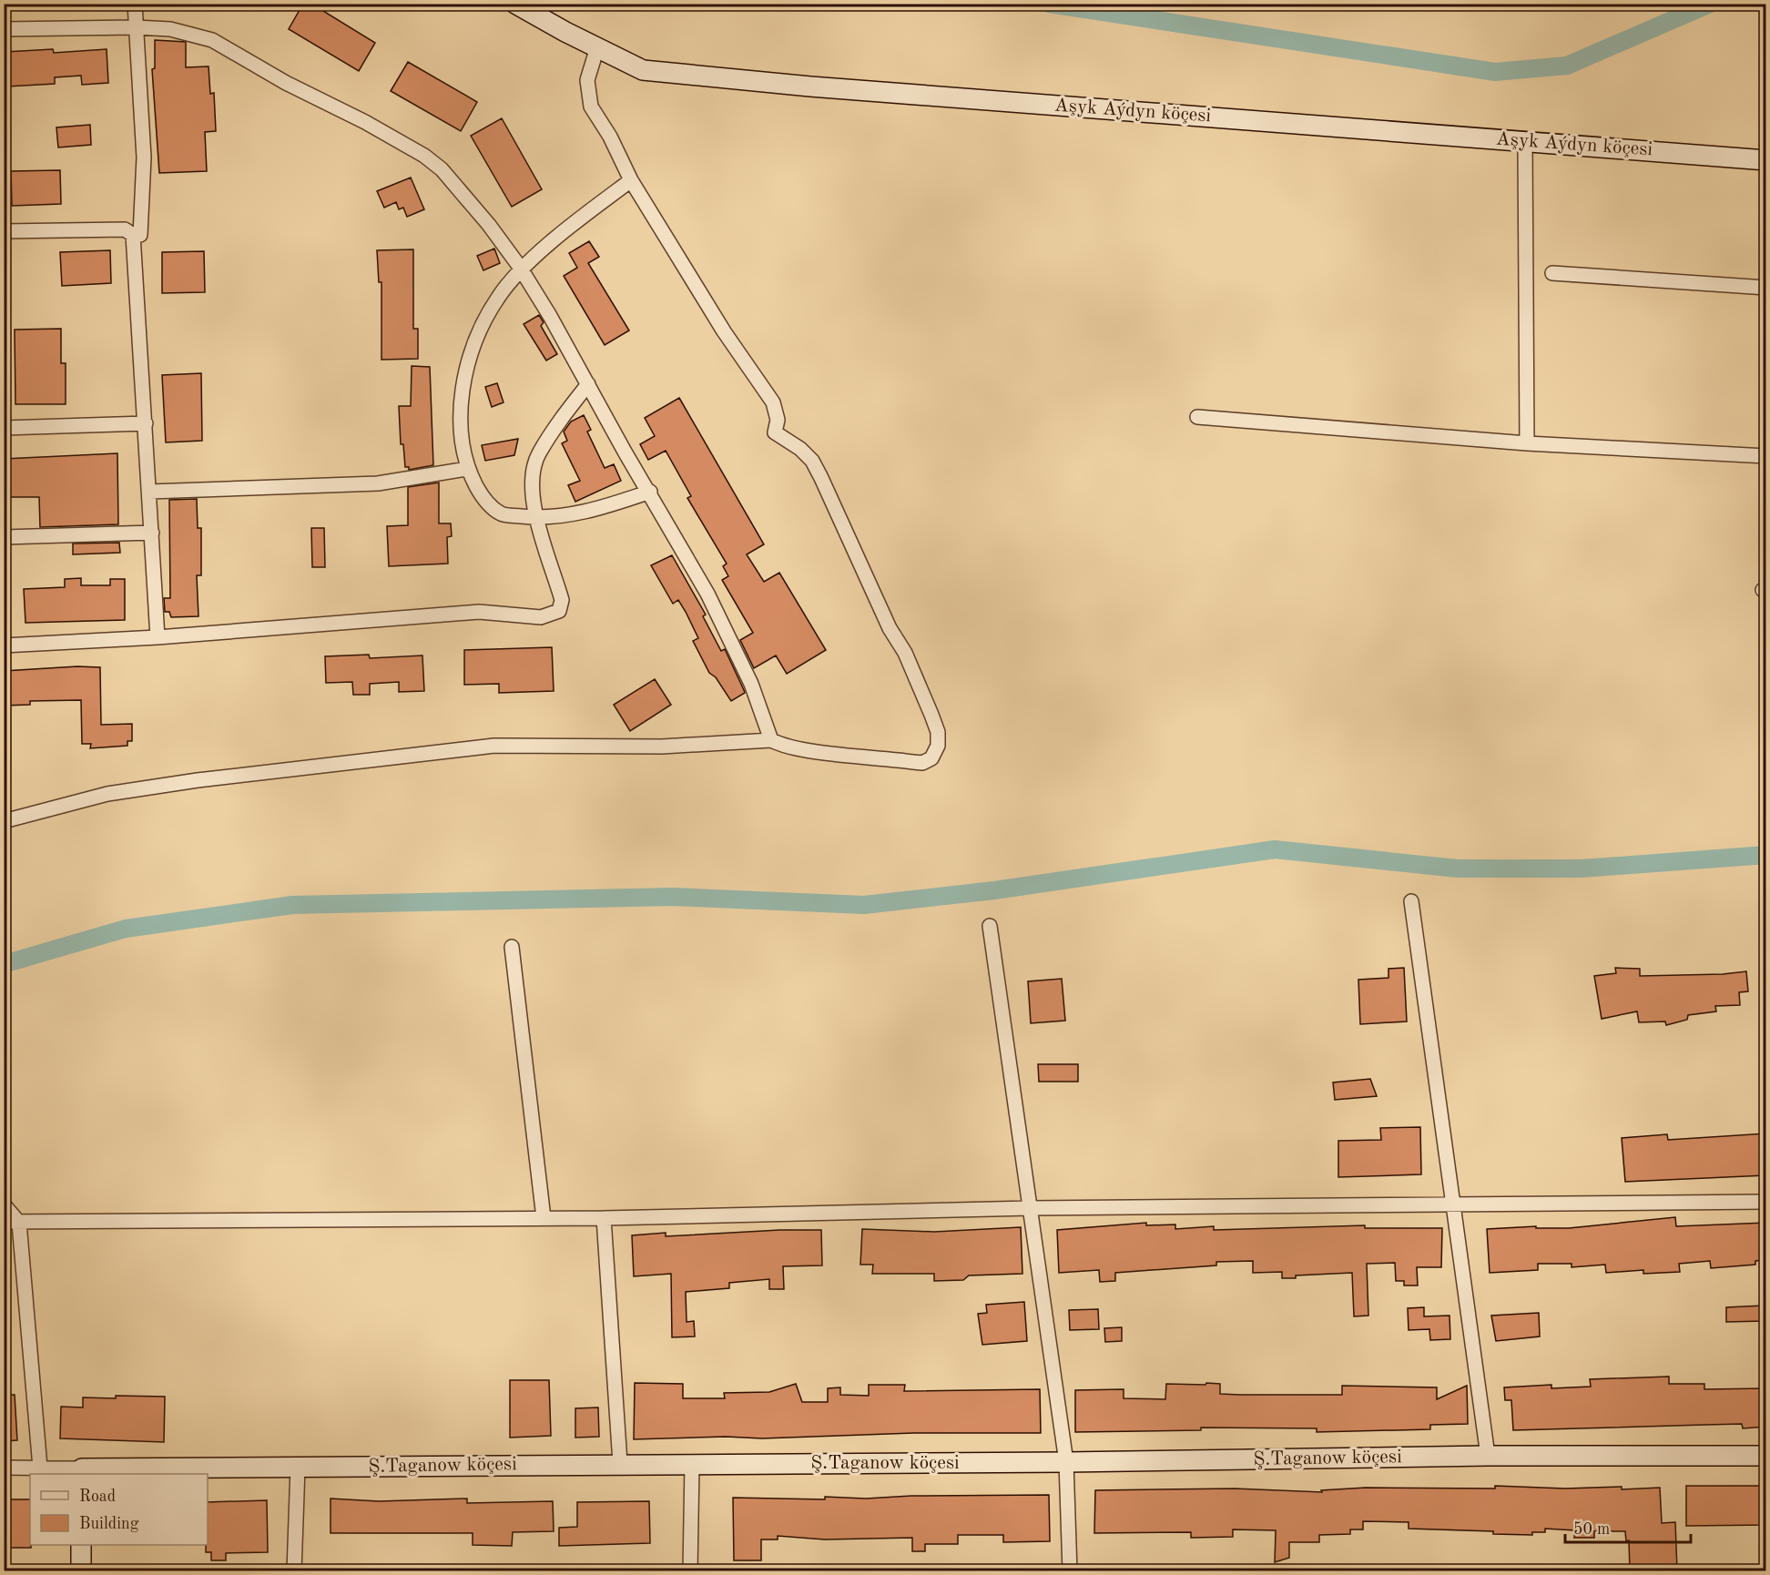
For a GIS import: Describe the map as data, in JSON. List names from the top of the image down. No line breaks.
{"streets":{"street":["Aşyk Aýdyn köçesi","Ş.Taganow köçesi"]},"legend":["Road","Building"],"scale_bar":"50 m"}
